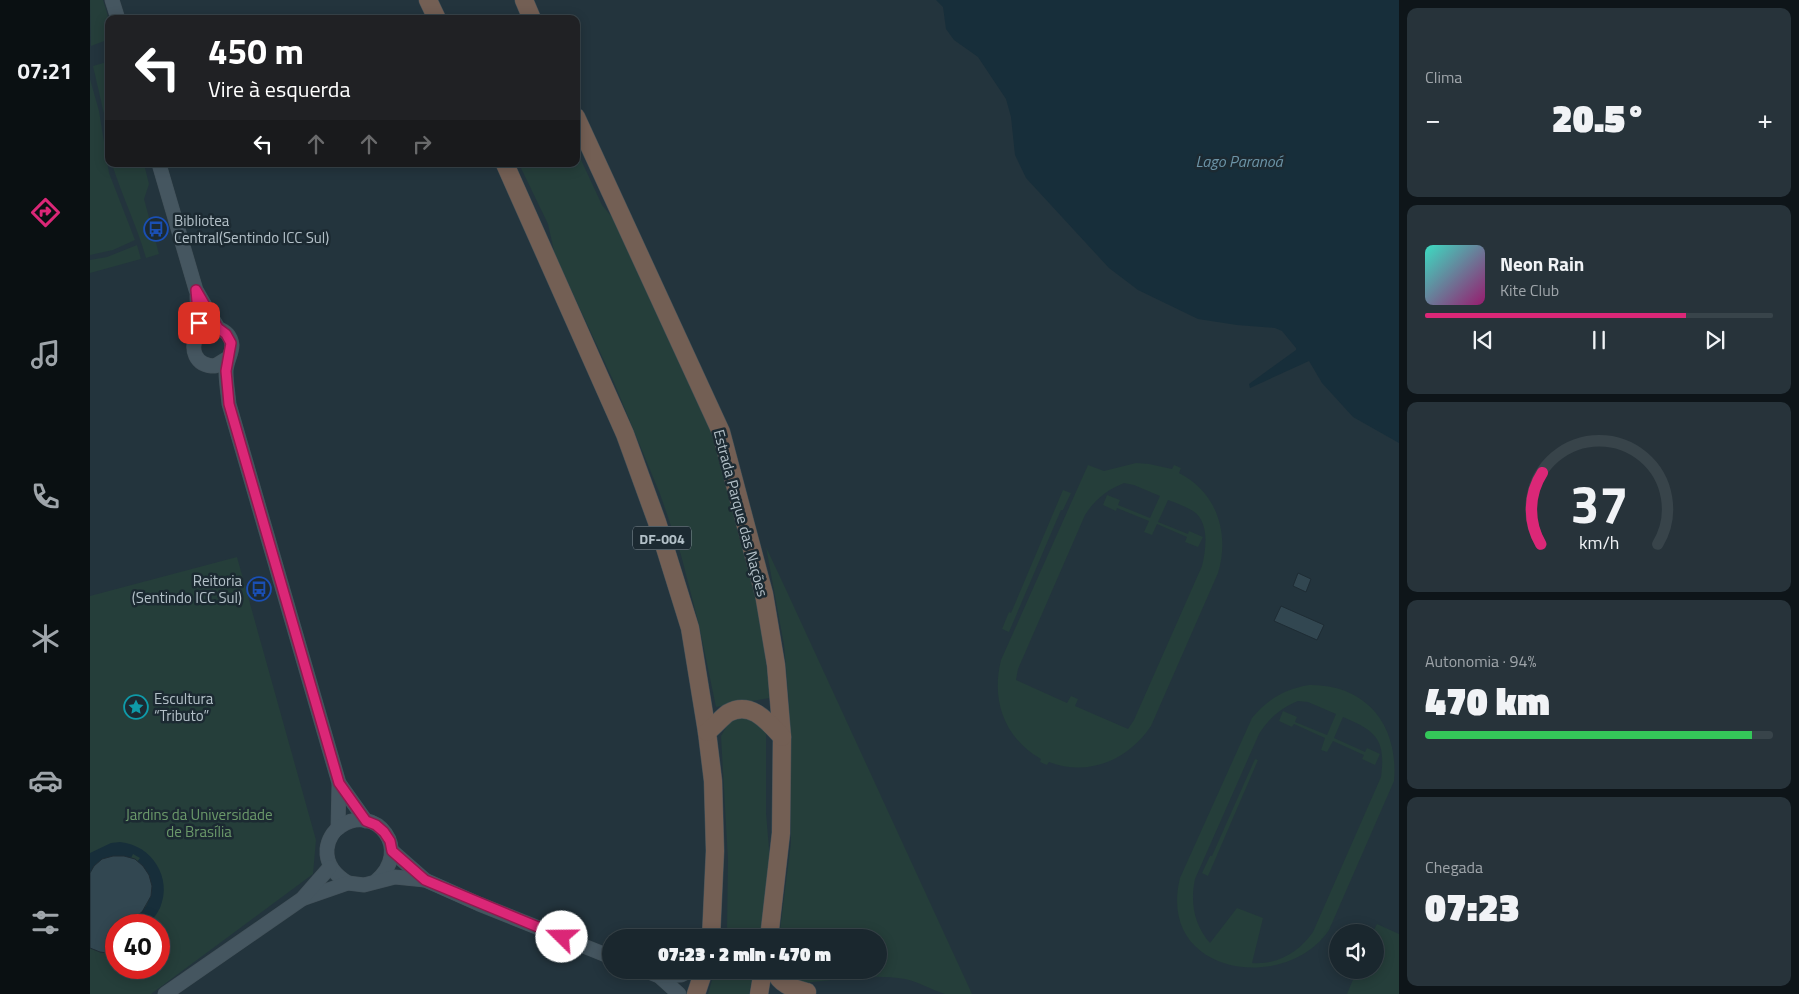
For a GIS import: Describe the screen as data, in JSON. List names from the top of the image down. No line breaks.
{"streets":{"highway":["Estrada Parque das Nações","DF-004"]},"water":["Lago Paranoá"],"parks":["Jardins da Universidade de Brasília"],"places":{"bus stop":["Bibliotea Central(Sentindo ICC Sul)","Reitoria (Sentindo ICC Sul)"],"place":["Escultura “Tributo”"]},"page":{"tabs":"07:21","tile":["Clima",["Autonomia · 94%","470 km"],["Chegada","07:23"]],"turn":["450 m","Vire à esquerda"],"heat":["−","20.5°","+"],"song":["Neon Rain","Kite Club"],"limit":"40","trip":"07:23 · 2 min · 470 m","gauge":["37","km/h"]}}
